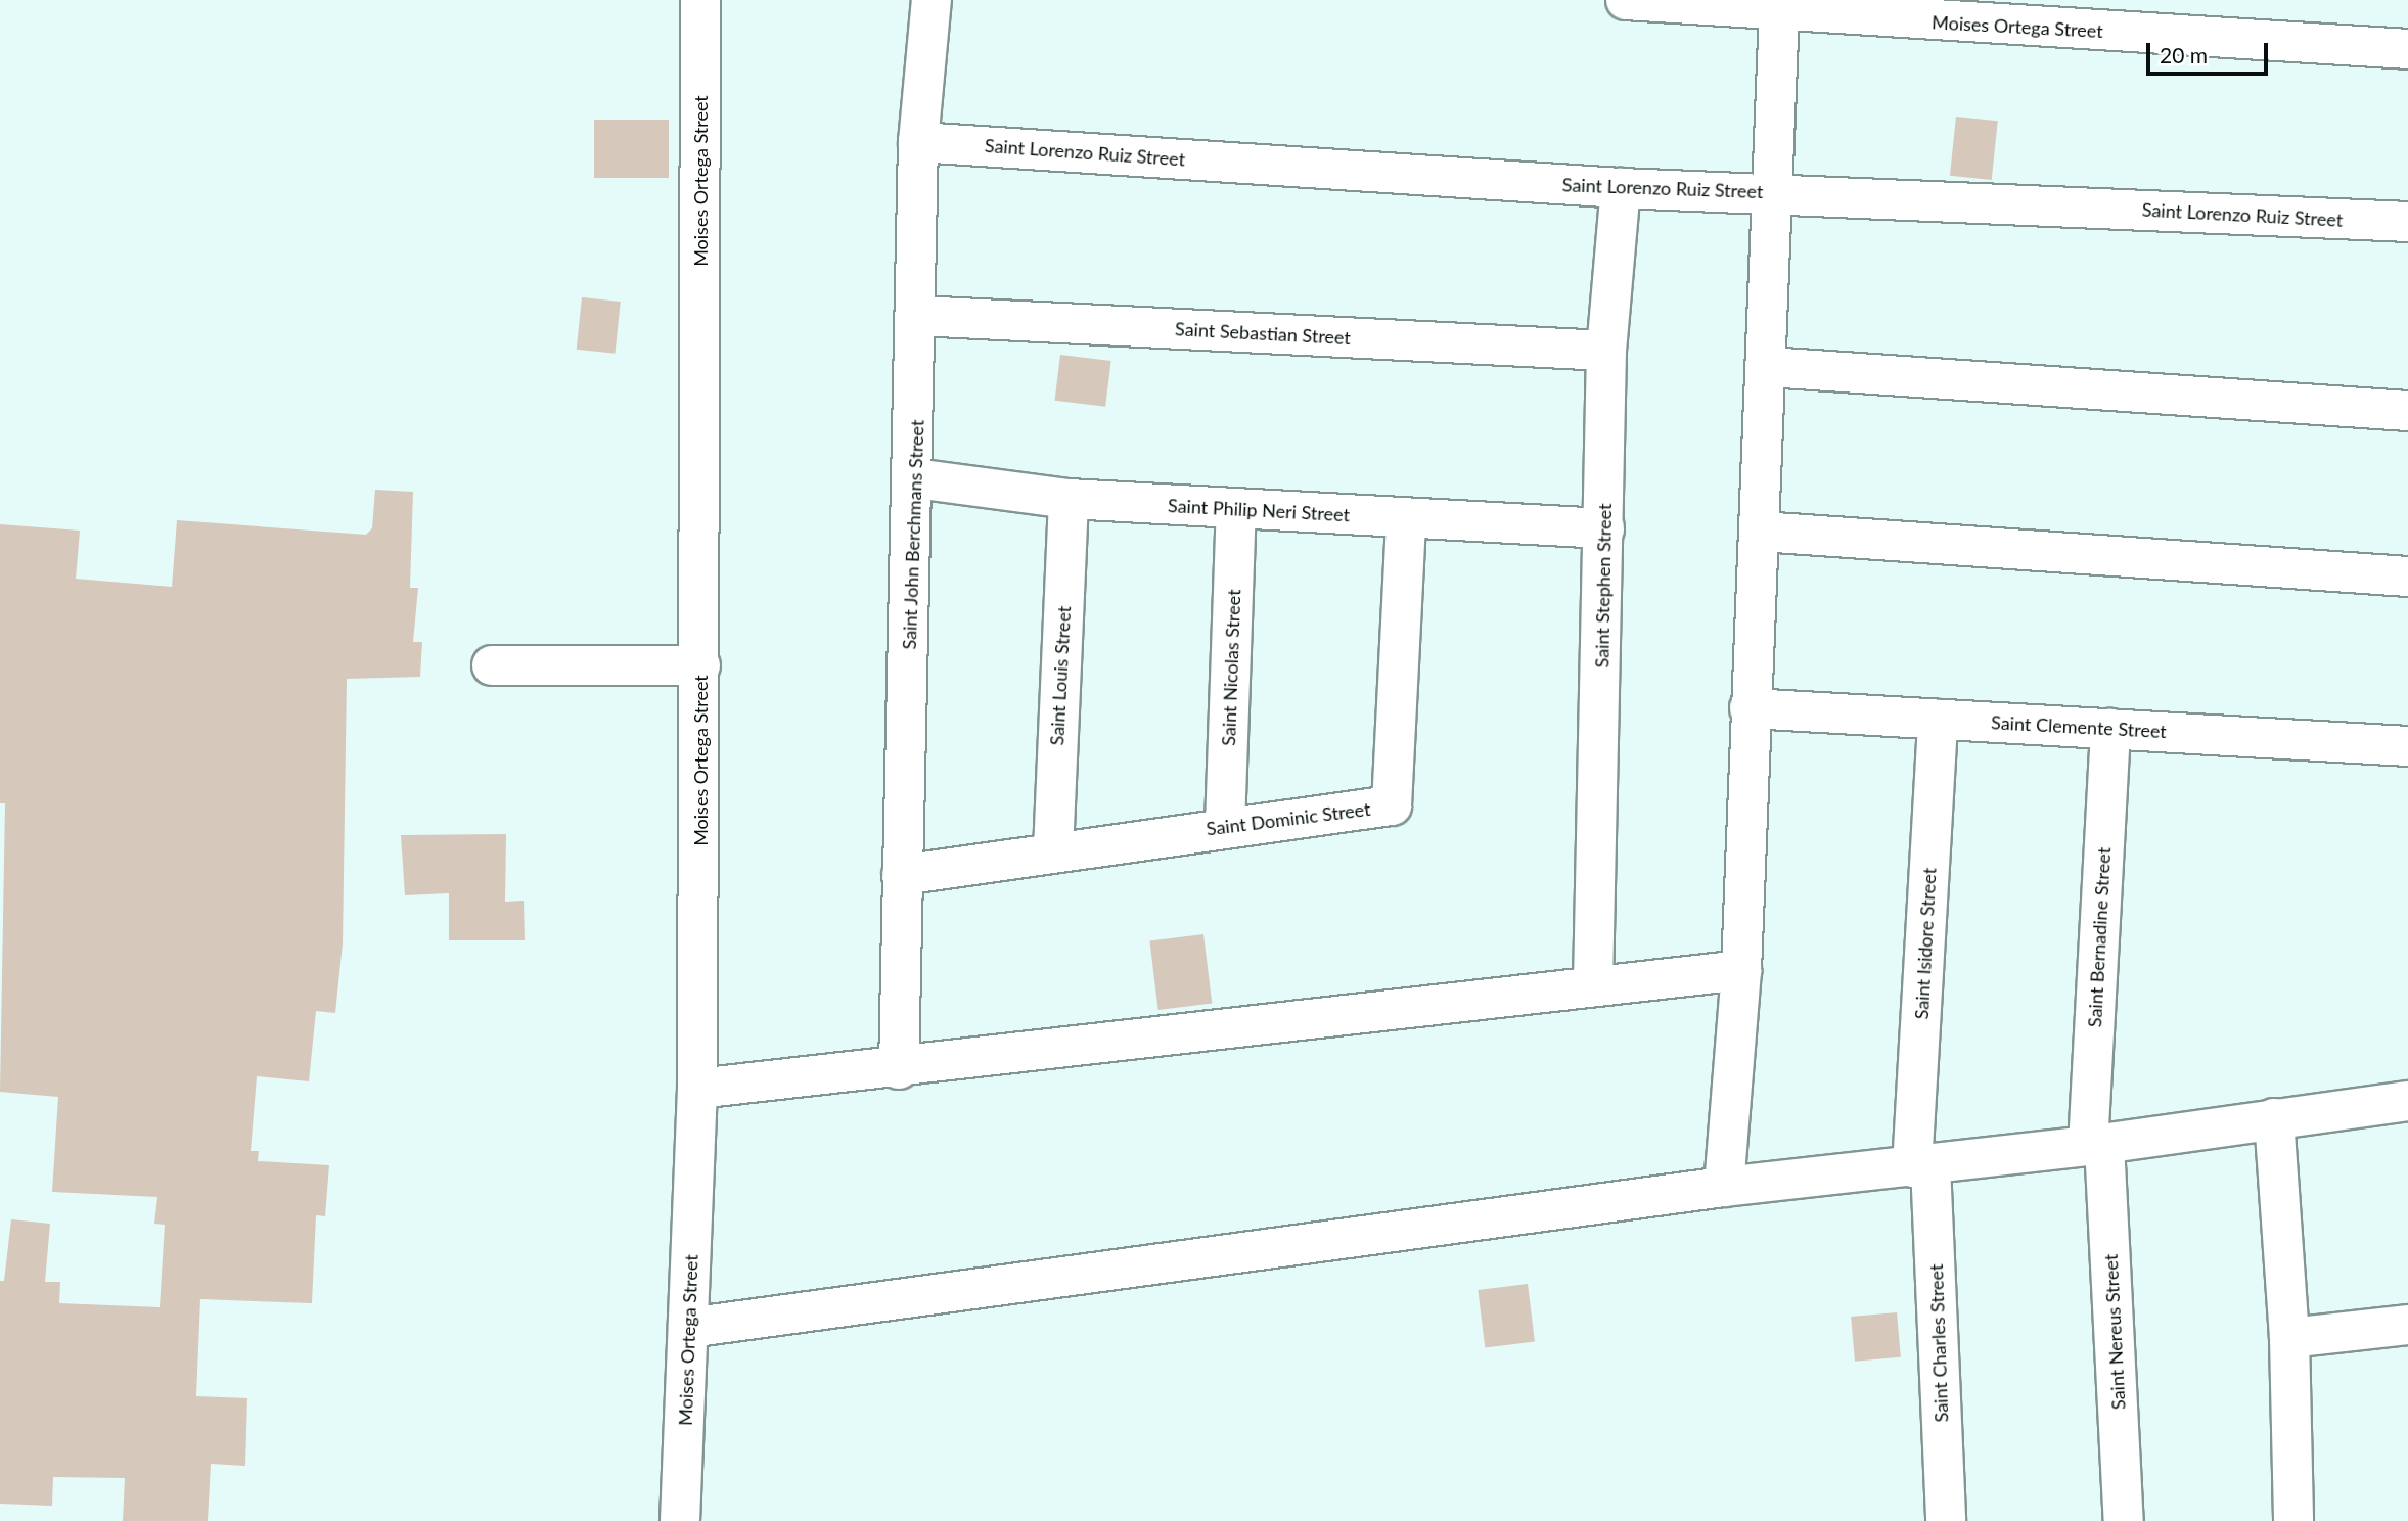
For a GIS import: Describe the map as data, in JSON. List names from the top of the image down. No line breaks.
{"streets":{"street":["Moises Ortega Street","Saint Lorenzo Ruiz Street","Saint Sebastian Street","Saint Philip Neri Street","Saint John Berchmans Street","Saint Stephen Street","Saint Nicolas Street","Saint Louis Street","Saint Clemente Street","Saint Dominic Street","Saint Bernadine Street","Saint Isidore Street","Saint Nereus Street","Saint Charles Street"]},"crossings":[["Saint Lorenzo Ruiz Street","Saint John Berchmans Street"],["Saint Lorenzo Ruiz Street","Saint Stephen Street"],["Saint Sebastian Street","Saint John Berchmans Street"],["Saint Sebastian Street","Saint Stephen Street"],["Saint Philip Neri Street","Saint John Berchmans Street"],["Saint Philip Neri Street","Saint Stephen Street"],["Saint Philip Neri Street","Saint Nicolas Street"],["Saint Philip Neri Street","Saint Louis Street"],["Saint Philip Neri Street","Saint Dominic Street"],["Saint John Berchmans Street","Saint Dominic Street"],["Saint Nicolas Street","Saint Dominic Street"],["Saint Louis Street","Saint Dominic Street"],["Saint Clemente Street","Saint Bernadine Street"],["Saint Clemente Street","Saint Isidore Street"],["Saint Bernadine Street","Saint Nereus Street"],["Saint Isidore Street","Saint Charles Street"]],"scale_bar":"20 m"}
